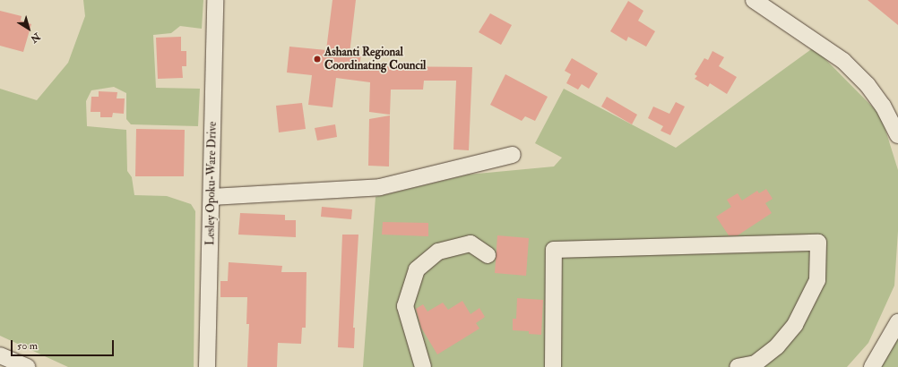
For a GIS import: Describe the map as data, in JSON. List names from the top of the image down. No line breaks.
{"streets":{"street":["Lesley Opoku-Ware Drive"]},"places":["Ashanti Regional Coordinating Council"],"scale_bar":"50 m","north":"bottom right"}
